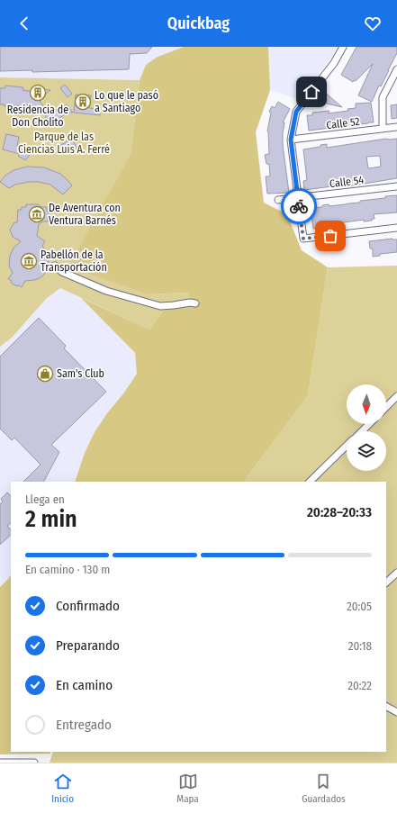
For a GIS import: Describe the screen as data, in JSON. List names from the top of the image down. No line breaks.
{"streets":{"street":["Calle 52","Calle 54"]},"parks":["Parque de las Ciencias Luis A. Ferré"],"places":{"building":["Residencia de Don Cholito","Lo que le pasó a Santiago"],"museum":["De Aventura con Ventura Barnés","Pabellón de la Transportación"],"shop":["Sam's Club"]},"north":"bottom","page":{"header":"Quickbag","heading":["2 min","Llega en","20:28–20:33"],"bar":"En camino · 130 m","list":[["Confirmado","20:05"],["Preparando","20:18"],["En camino","20:22"],"Entregado"],"tabs":["Inicio","Mapa","Guardados"]}}
